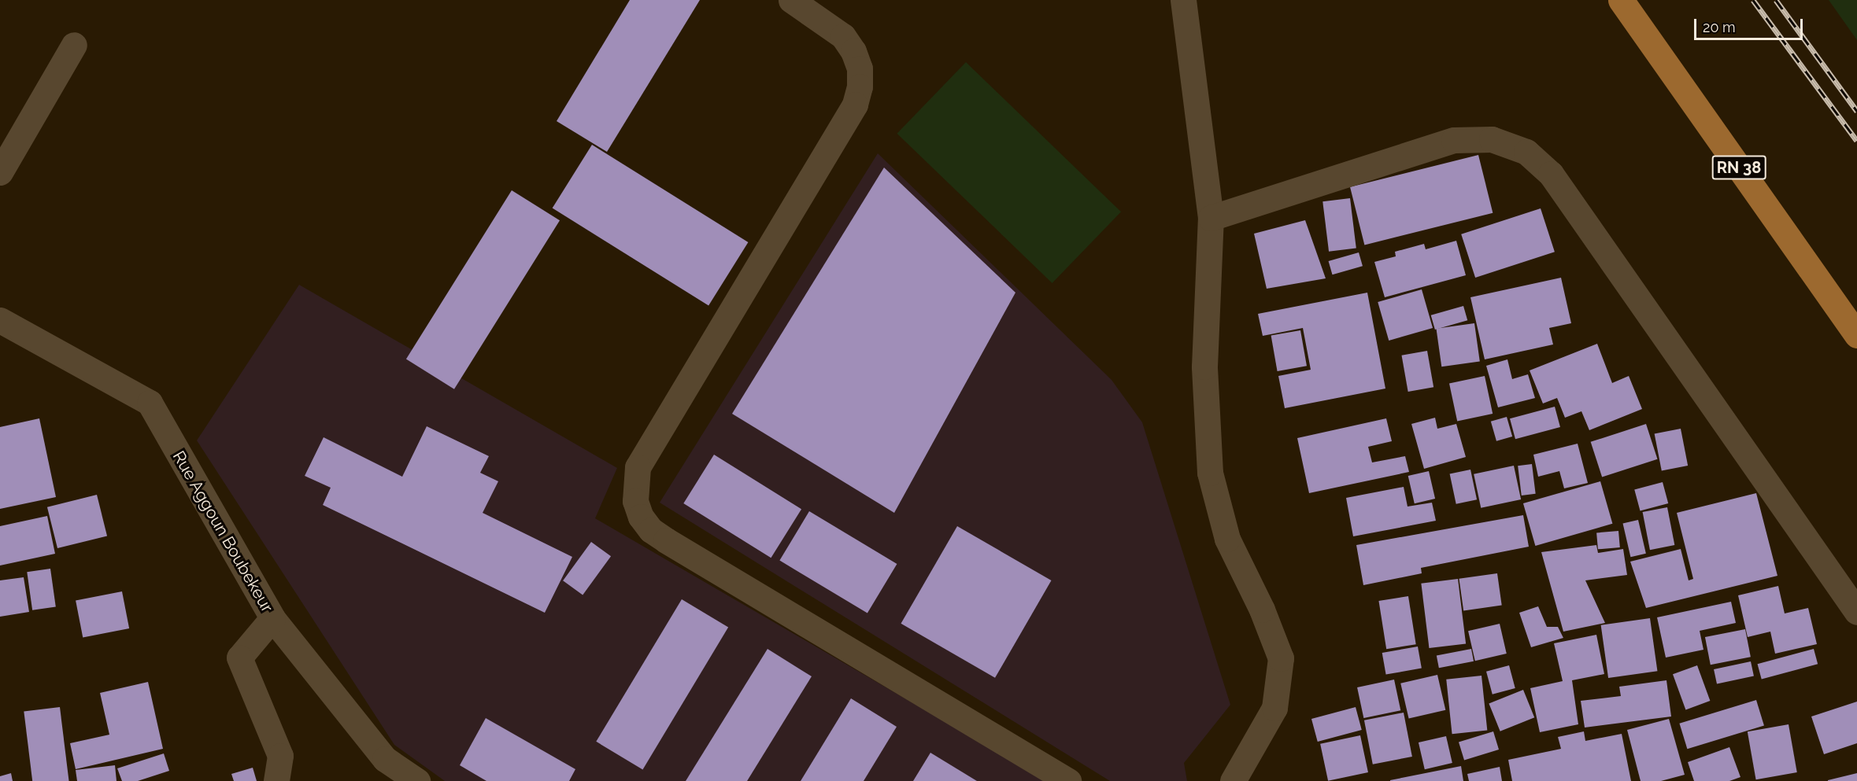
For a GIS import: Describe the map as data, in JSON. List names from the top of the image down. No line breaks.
{"streets":{"main road":["RN 38"],"street":["Rue Aggoun Boubekeur"]},"scale_bar":"20 m"}
